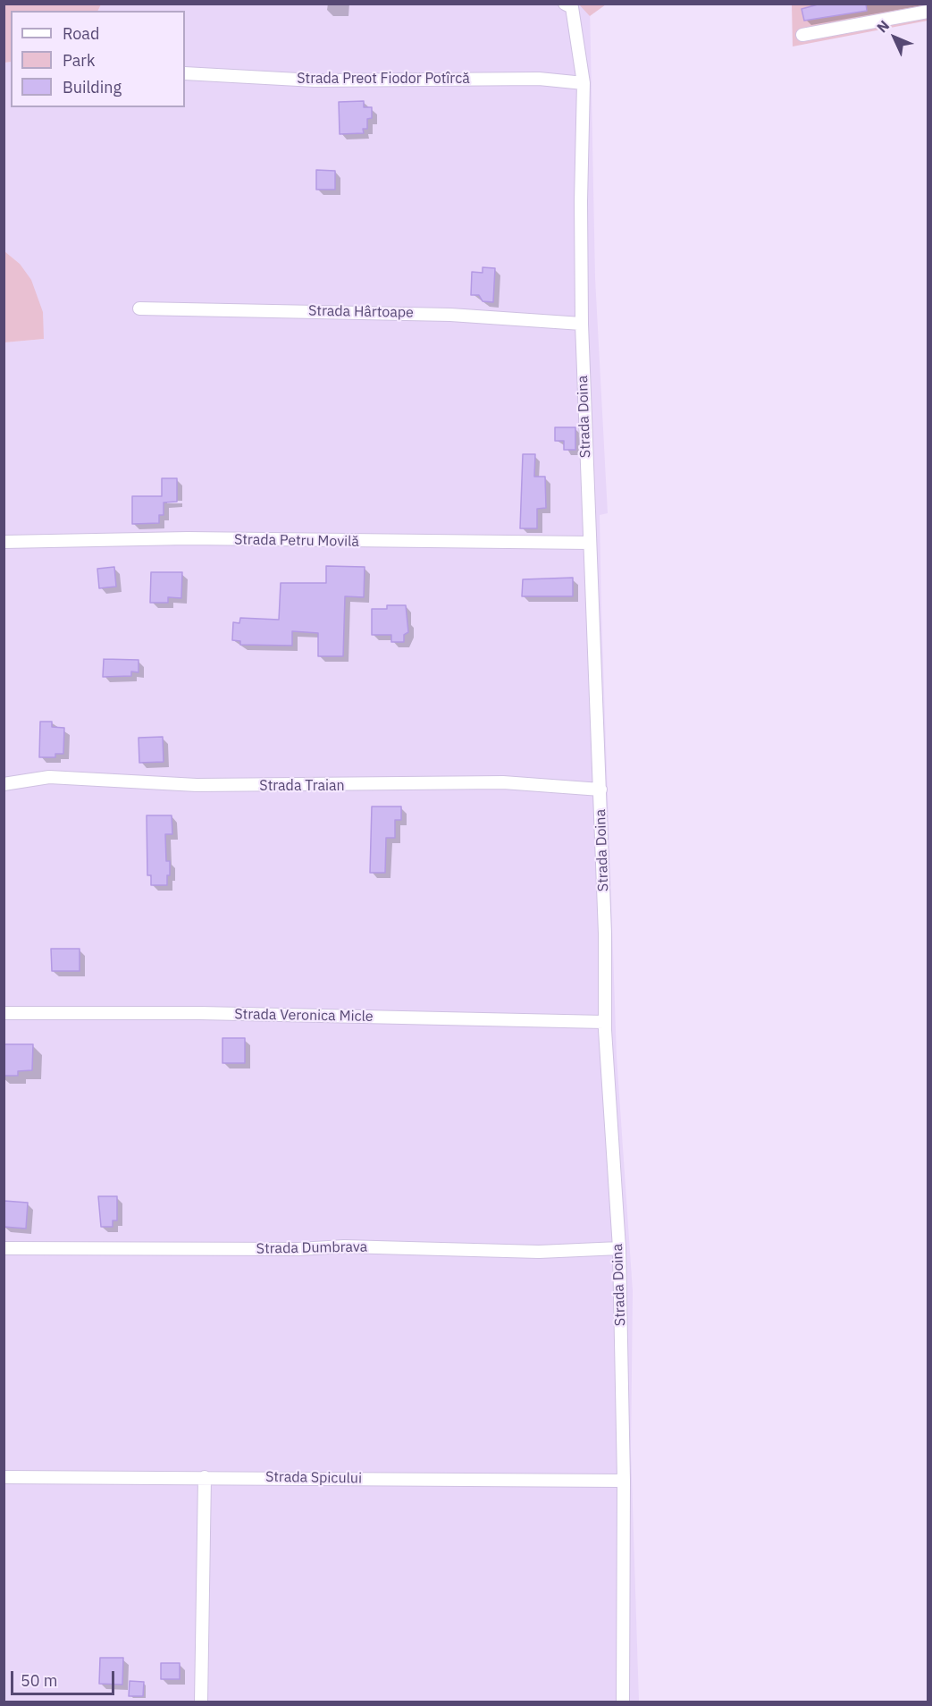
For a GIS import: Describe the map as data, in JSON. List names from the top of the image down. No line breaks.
{"streets":{"street":["Strada Preot Fiodor Potîrcă","Strada Hârtoape","Strada Doina","Strada Petru Movilă","Strada Traian","Strada Veronica Micle","Strada Dumbrava","Strada Spicului"]},"crossings":[["Strada Preot Fiodor Potîrcă","Strada Doina"],["Strada Hârtoape","Strada Doina"],["Strada Doina","Strada Petru Movilă"],["Strada Doina","Strada Traian"],["Strada Doina","Strada Veronica Micle"],["Strada Doina","Strada Dumbrava"],["Strada Doina","Strada Spicului"]],"legend":["Road","Park","Building"],"scale_bar":"50 m","north":"top left"}
